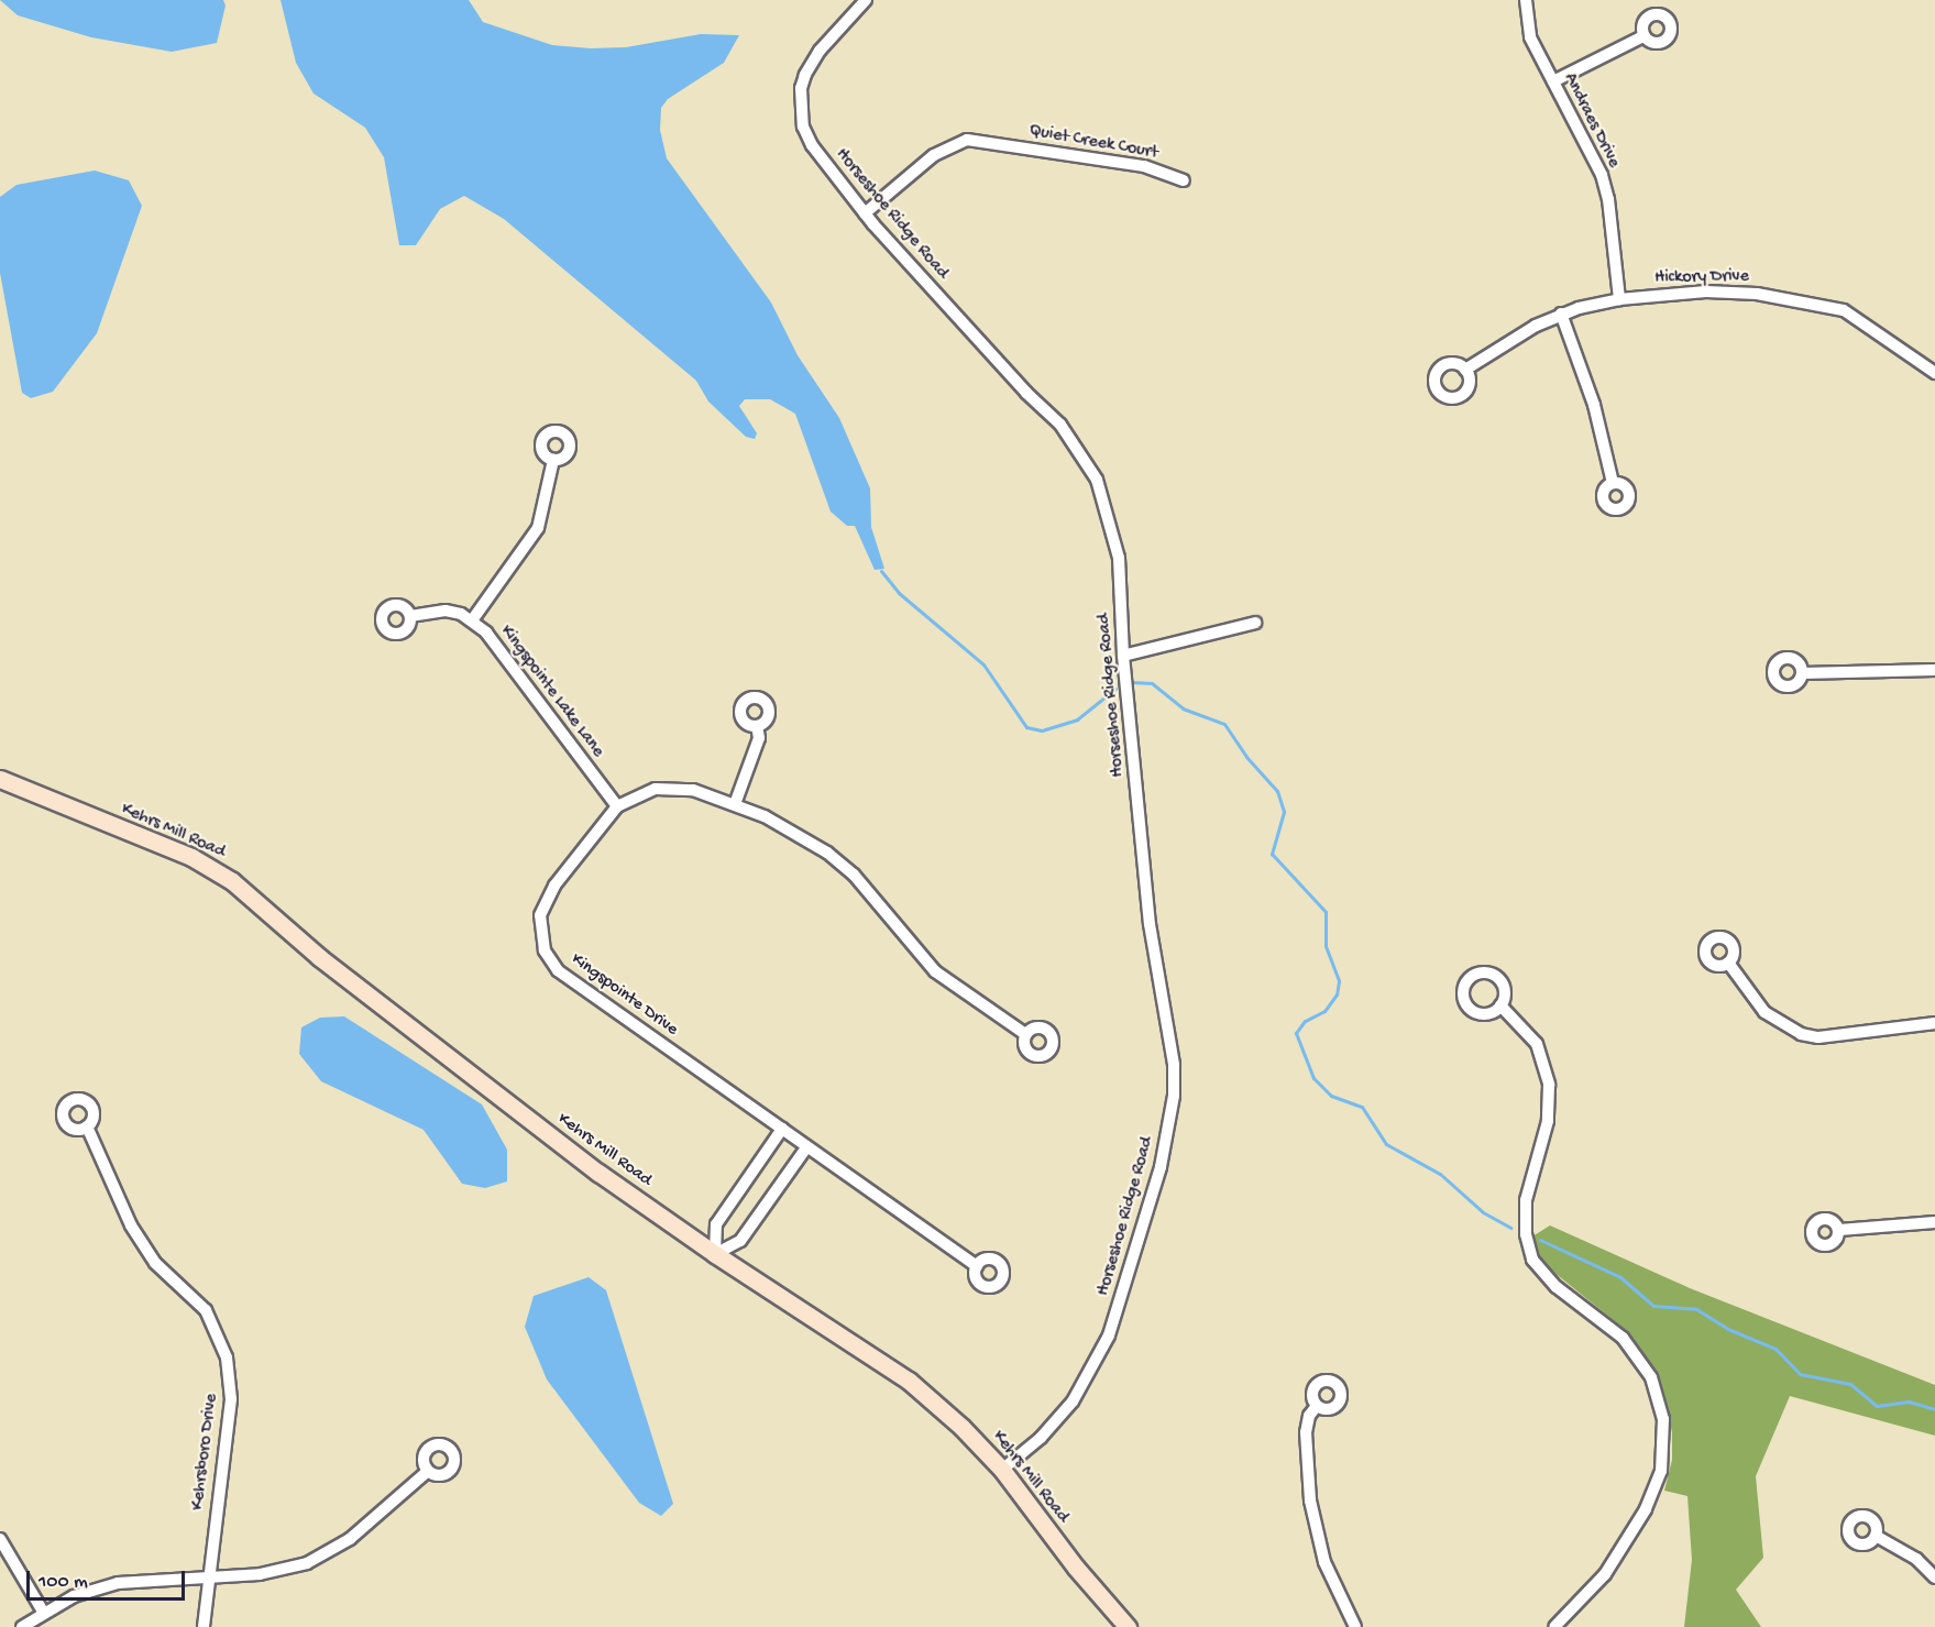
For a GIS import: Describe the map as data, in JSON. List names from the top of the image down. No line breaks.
{"streets":{"main road":["Kehrs Mill Road"],"street":["Andraes Drive","Quiet Creek Court","Horseshoe Ridge Road","Hickory Drive","Kingspointe Lake Lane","Kingspointe Drive","Kehrsboro Drive"]},"crossings":[["Andraes Drive","Hickory Drive"],["Quiet Creek Court","Horseshoe Ridge Road"],["Horseshoe Ridge Road","Kehrs Mill Road"],["Kingspointe Lake Lane","Kingspointe Drive"]],"scale_bar":"100 m"}
